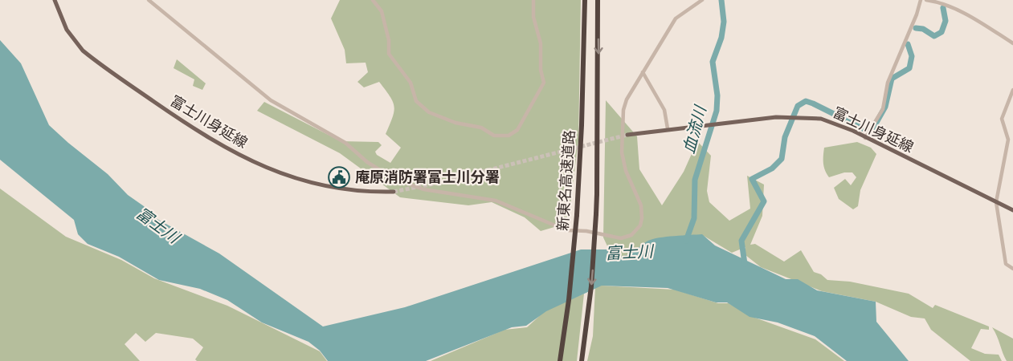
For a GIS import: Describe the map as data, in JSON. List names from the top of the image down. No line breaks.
{"streets":{"highway":["新東名高速道路"],"main road":["富士川身延線"]},"water":["血流川","富士川"],"places":{"public building":["庵原消防署富士川分署"]}}
